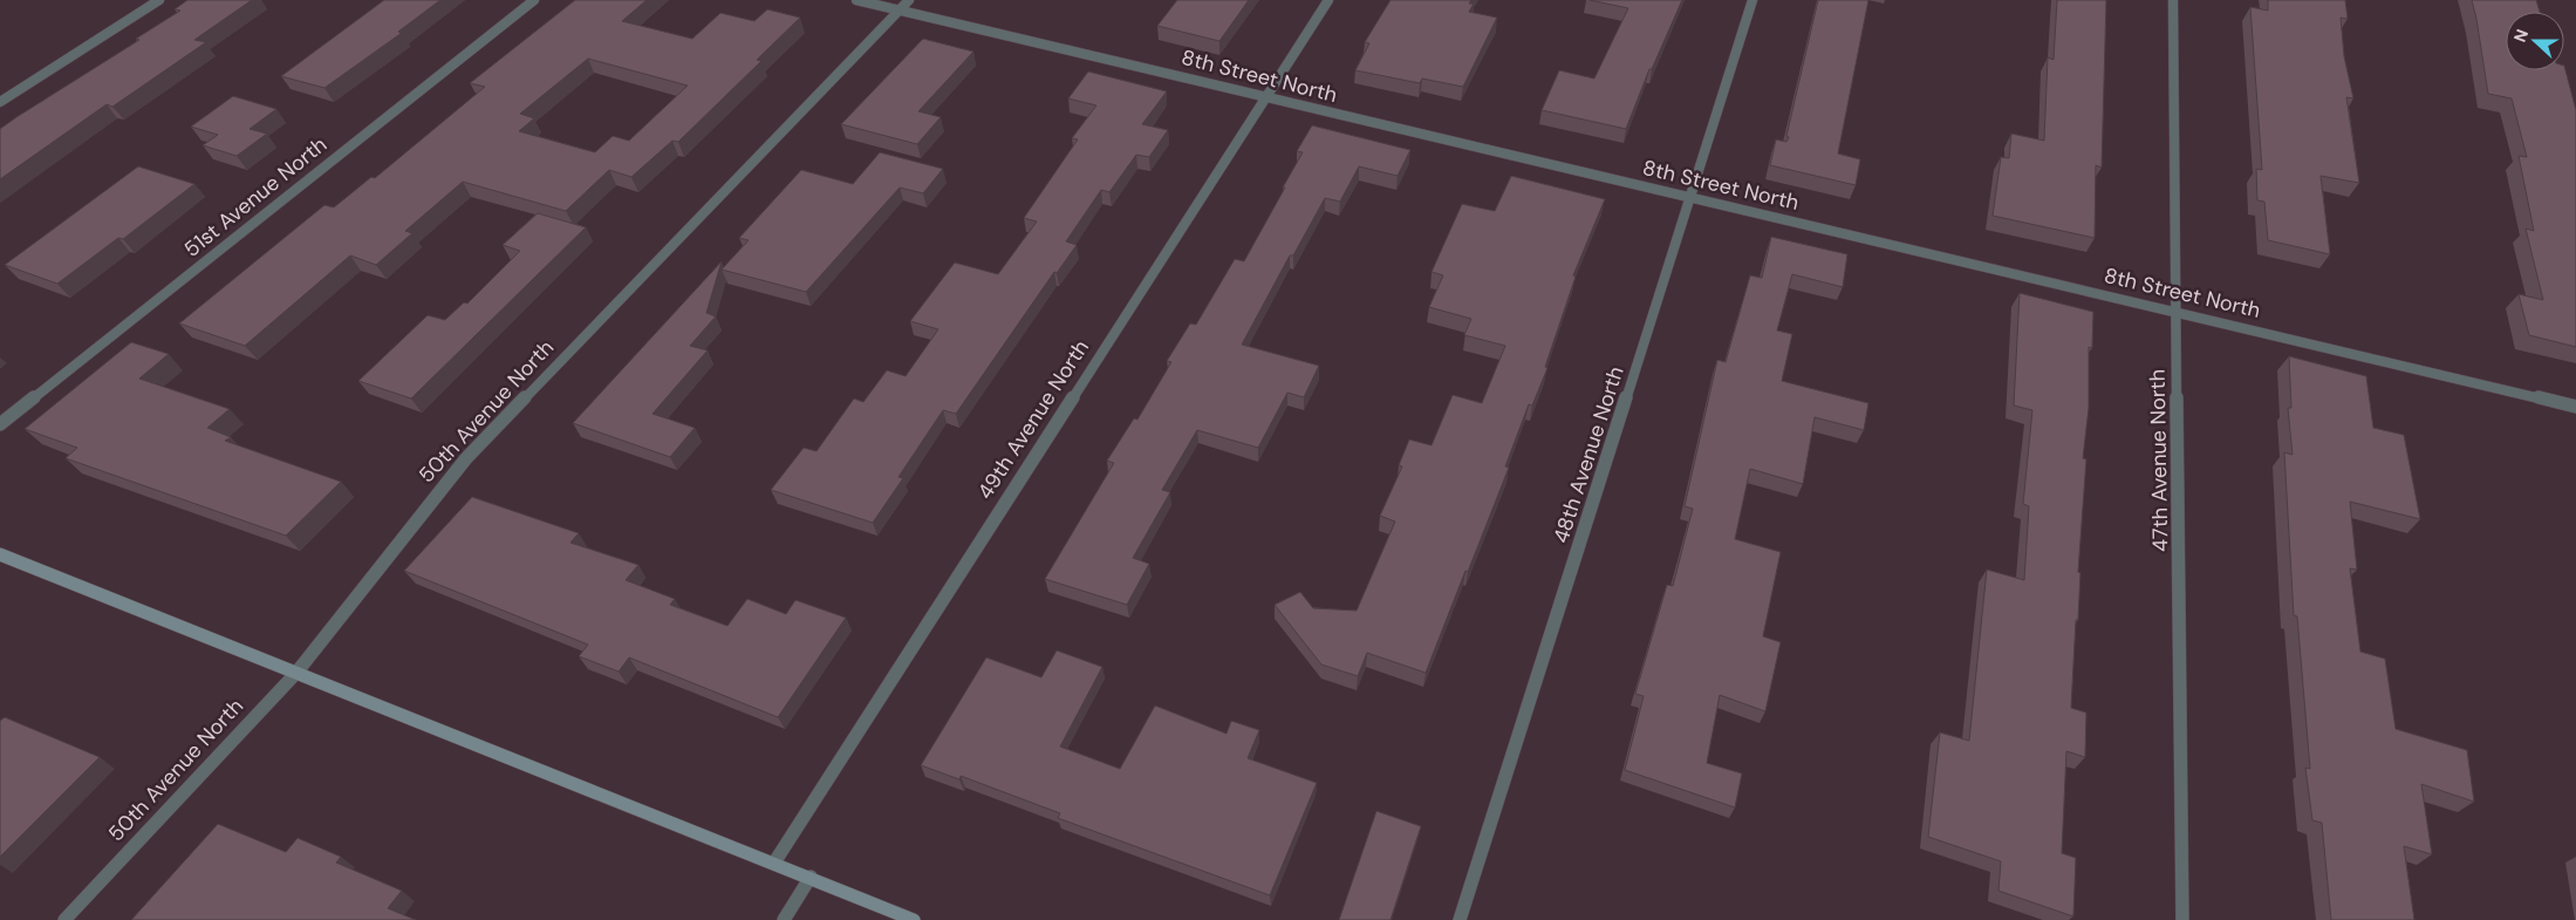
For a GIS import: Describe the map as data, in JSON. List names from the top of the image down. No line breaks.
{"streets":{"street":["8th Street North","51st Avenue North","50th Avenue North","49th Avenue North","48th Avenue North","47th Avenue North"]},"crossings":[["8th Street North","50th Avenue North"],["8th Street North","49th Avenue North"],["8th Street North","48th Avenue North"],["8th Street North","47th Avenue North"]],"north":"left"}
